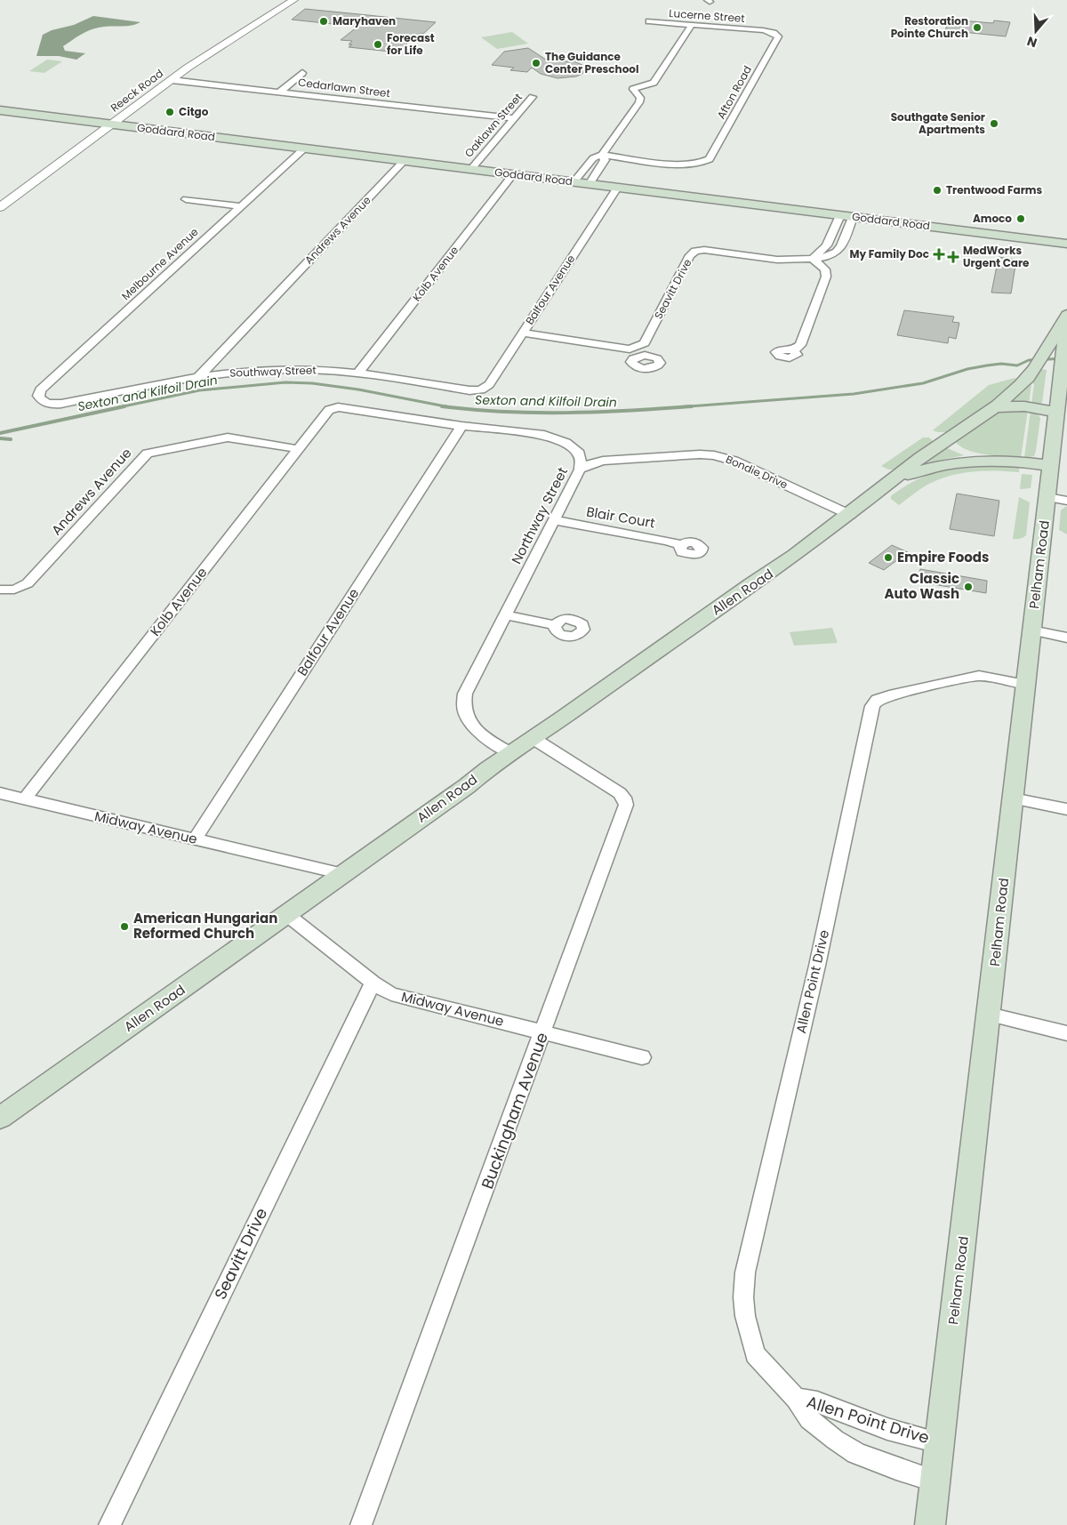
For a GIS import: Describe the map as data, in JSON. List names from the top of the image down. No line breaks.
{"streets":{"main road":["Goddard Road","Pelham Road","Allen Road"],"street":["Lucerne Street","Cedarlawn Street","Reeck Road","Afton Road","Oaklawn Street","Andrews Avenue","Melbourne Avenue","Kolb Avenue","Seavitt Drive","Balfour Avenue","Southway Street","Bondie Drive","Northway Street","Blair Court","Midway Avenue","Allen Point Drive","Buckingham Avenue"]},"crossings":[["Lucerne Street","Afton Road"],["Cedarlawn Street","Reeck Road"],["Cedarlawn Street","Oaklawn Street"],["Reeck Road","Goddard Road"],["Oaklawn Street","Goddard Road"],["Goddard Road","Andrews Avenue"],["Goddard Road","Melbourne Avenue"],["Goddard Road","Kolb Avenue"],["Goddard Road","Balfour Avenue"],["Andrews Avenue","Kolb Avenue"],["Andrews Avenue","Southway Street"],["Melbourne Avenue","Southway Street"],["Kolb Avenue","Southway Street"],["Kolb Avenue","Northway Street"],["Kolb Avenue","Midway Avenue"],["Seavitt Drive","Balfour Avenue"],["Seavitt Drive","Midway Avenue"],["Balfour Avenue","Southway Street"],["Balfour Avenue","Northway Street"],["Balfour Avenue","Midway Avenue"],["Bondie Drive","Northway Street"],["Bondie Drive","Allen Road"],["Northway Street","Blair Court"],["Northway Street","Allen Road"],["Pelham Road","Allen Road"],["Pelham Road","Allen Point Drive"],["Allen Road","Midway Avenue"],["Allen Road","Buckingham Avenue"],["Midway Avenue","Buckingham Avenue"]],"water":["Sexton and Kilfoil Drain"],"places":{"other":["Maryhaven","Restoration Pointe Church","Forecast for Life","The Guidance Center Preschool","Citgo","Southgate Senior Apartments","Trentwood Farms","Amoco","Empire Foods","Classic Auto Wash","American Hungarian Reformed Church"],"health":["My Family Doc","MedWorks Urgent Care"]},"north":"bottom"}
